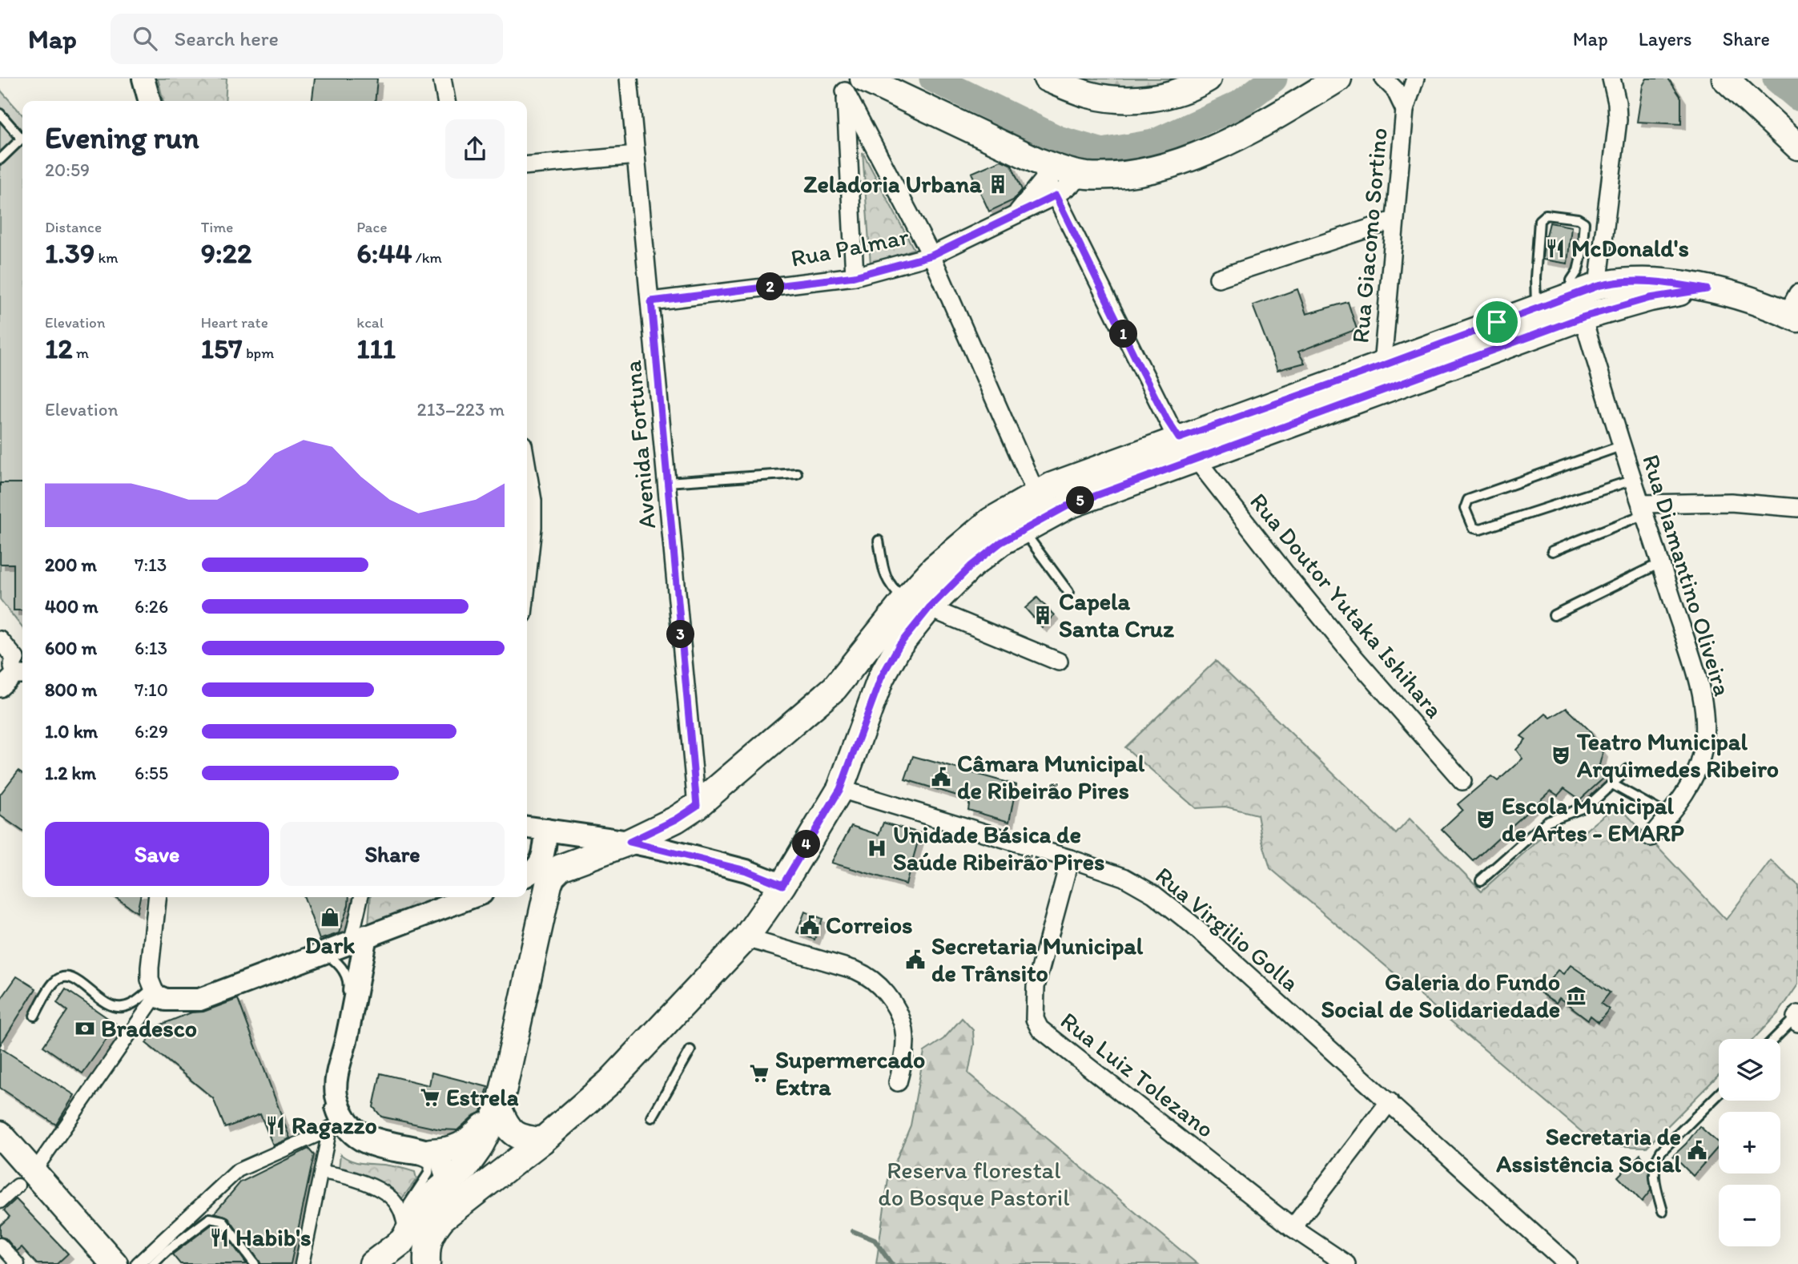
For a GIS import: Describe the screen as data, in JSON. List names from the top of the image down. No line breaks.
{"streets":{"street":["Rua Giacomo Sortino","Rua Palmar","Avenida Fortuna","Rua Diamantino Oliveira","Rua Doutor Yutaka Ishihara","Rua Virgilio Golla","Rua Luiz Tolezano"]},"crossings":[["Rua Palmar","Avenida Fortuna"],["Rua Palmar","Rua Doutor Yutaka Ishihara"],["Rua Virgilio Golla","Rua Luiz Tolezano"]],"parks":["Reserva florestal do Bosque Pastoril"],"places":{"building":["Zeladoria Urbana","Capela Santa Cruz"],"restaurant":["McDonald's","Ragazzo","Habib's"],"theatre":["Teatro Municipal Arquimedes Ribeiro","Escola Municipal de Artes - EMARP"],"public building":["Câmara Municipal de Ribeirão Pires","Correios","Secretaria Municipal de Trânsito","Secretaria de Assistência Social"],"hospital":["Unidade Básica de Saúde Ribeirão Pires"],"shop":["Dark"],"museum":["Galeria do Fundo Social de Solidariedade"],"bank":["Bradesco"],"supermarket":["Supermercado Extra","Estrela"]},"page":{"header":"Map","search":"Search here","nav":["Map","Layers","Share"],"heading":["Evening run","20:59"],"stats":[["Distance","1.39 km"],["Time","9:22"],["Pace","6:44 /km"],["Elevation","12 m"],["Heart rate","157 bpm"],["kcal","111"]],"pins":["2","1","5","3","4"],"chart":["Elevation","213–223 m"],"list":[{"name":"200 m","note":"7:13"},{"name":"400 m","note":"6:26"},{"name":"600 m","note":"6:13"},{"name":"800 m","note":"7:10"},{"name":"1.0 km","note":"6:29"},{"name":"1.2 km","note":"6:55"}],"buttons":["Save","Share"],"map_buttons":["+","−"]}}
